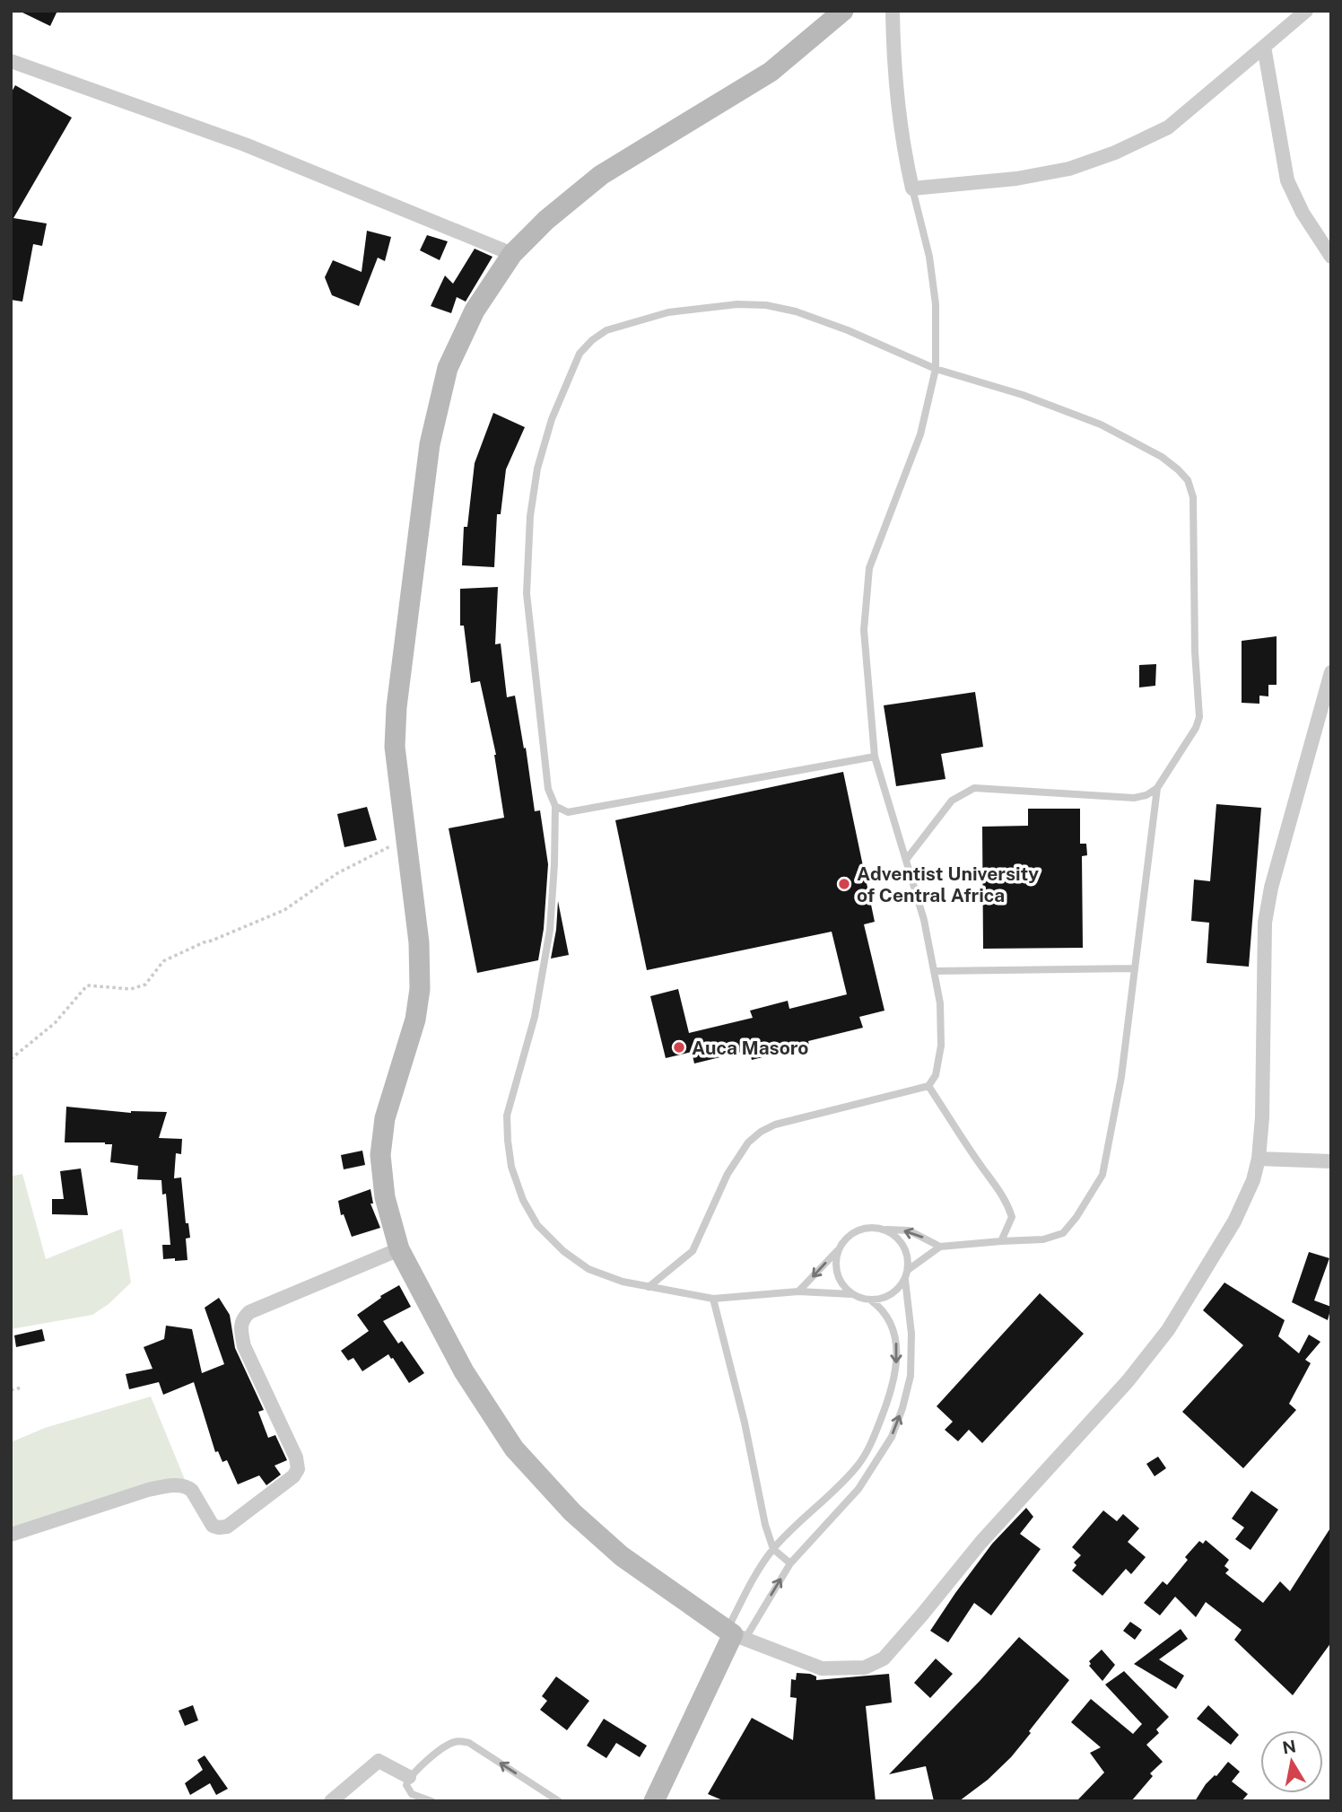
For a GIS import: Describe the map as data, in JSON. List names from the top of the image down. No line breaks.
{"places":["Adventist University of Central Africa","Auca Masoro"],"north":"top"}
